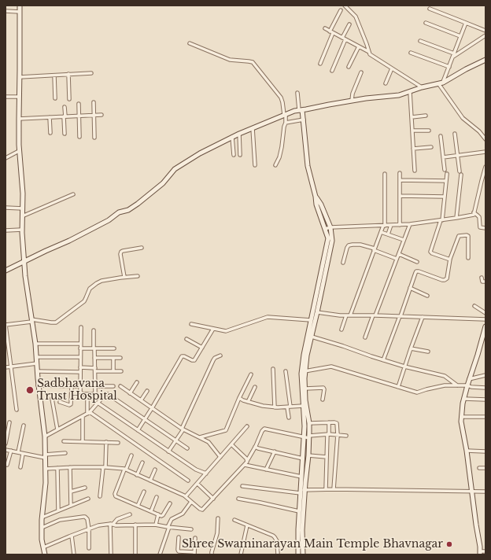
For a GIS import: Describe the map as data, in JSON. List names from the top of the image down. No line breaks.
{"places":["Sadbhavana Trust Hospital","Shree Swaminarayan Main Temple Bhavnagar"]}
